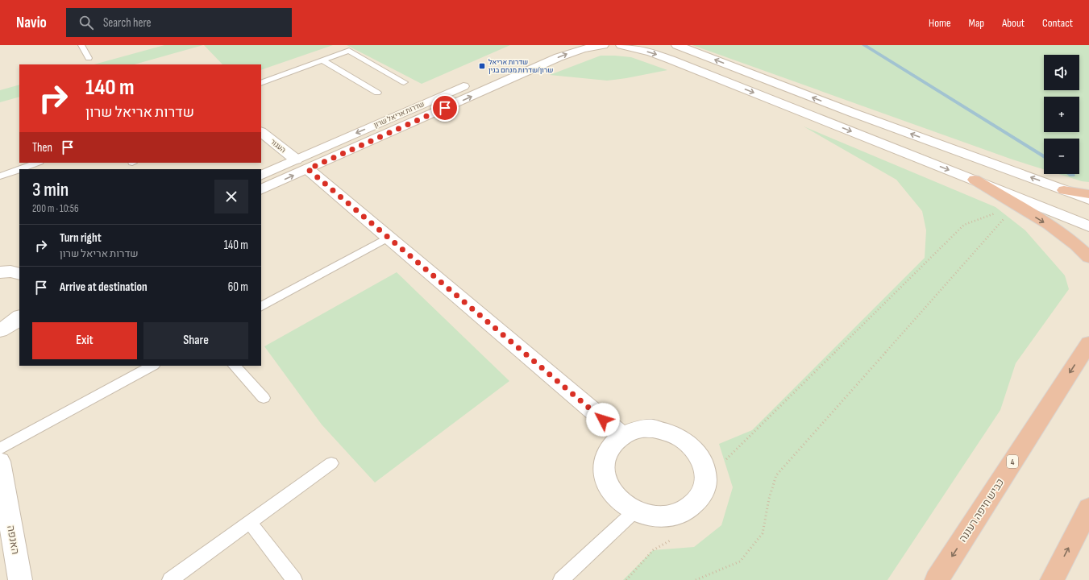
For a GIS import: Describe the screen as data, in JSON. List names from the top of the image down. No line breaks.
{"streets":{"highway":["4","כביש חיפה רעננה"],"street":["שדרות אריאל שרון","העגור","האנפה"]},"crossings":[["שדרות אריאל שרון","העגור"]],"one_way":["כביש חיפה רעננה"],"places":{"transit":["שדרות אריאל שרון/שדרות מנחם בגין"]},"page":{"header":"Navio","search":"Search here","nav":["Home","Map","About","Contact"],"map_buttons":["+","−"],"turn":["140 m","שדרות אריאל שרון"],"then":"Then","heading":["3 min","200 m · 10:56"],"list":[{"name":"Turn right","note":"שדרות אריאל שרון","value":"140 m"},{"name":"Arrive at destination","value":"60 m"}],"buttons":["Exit","Share"]}}
